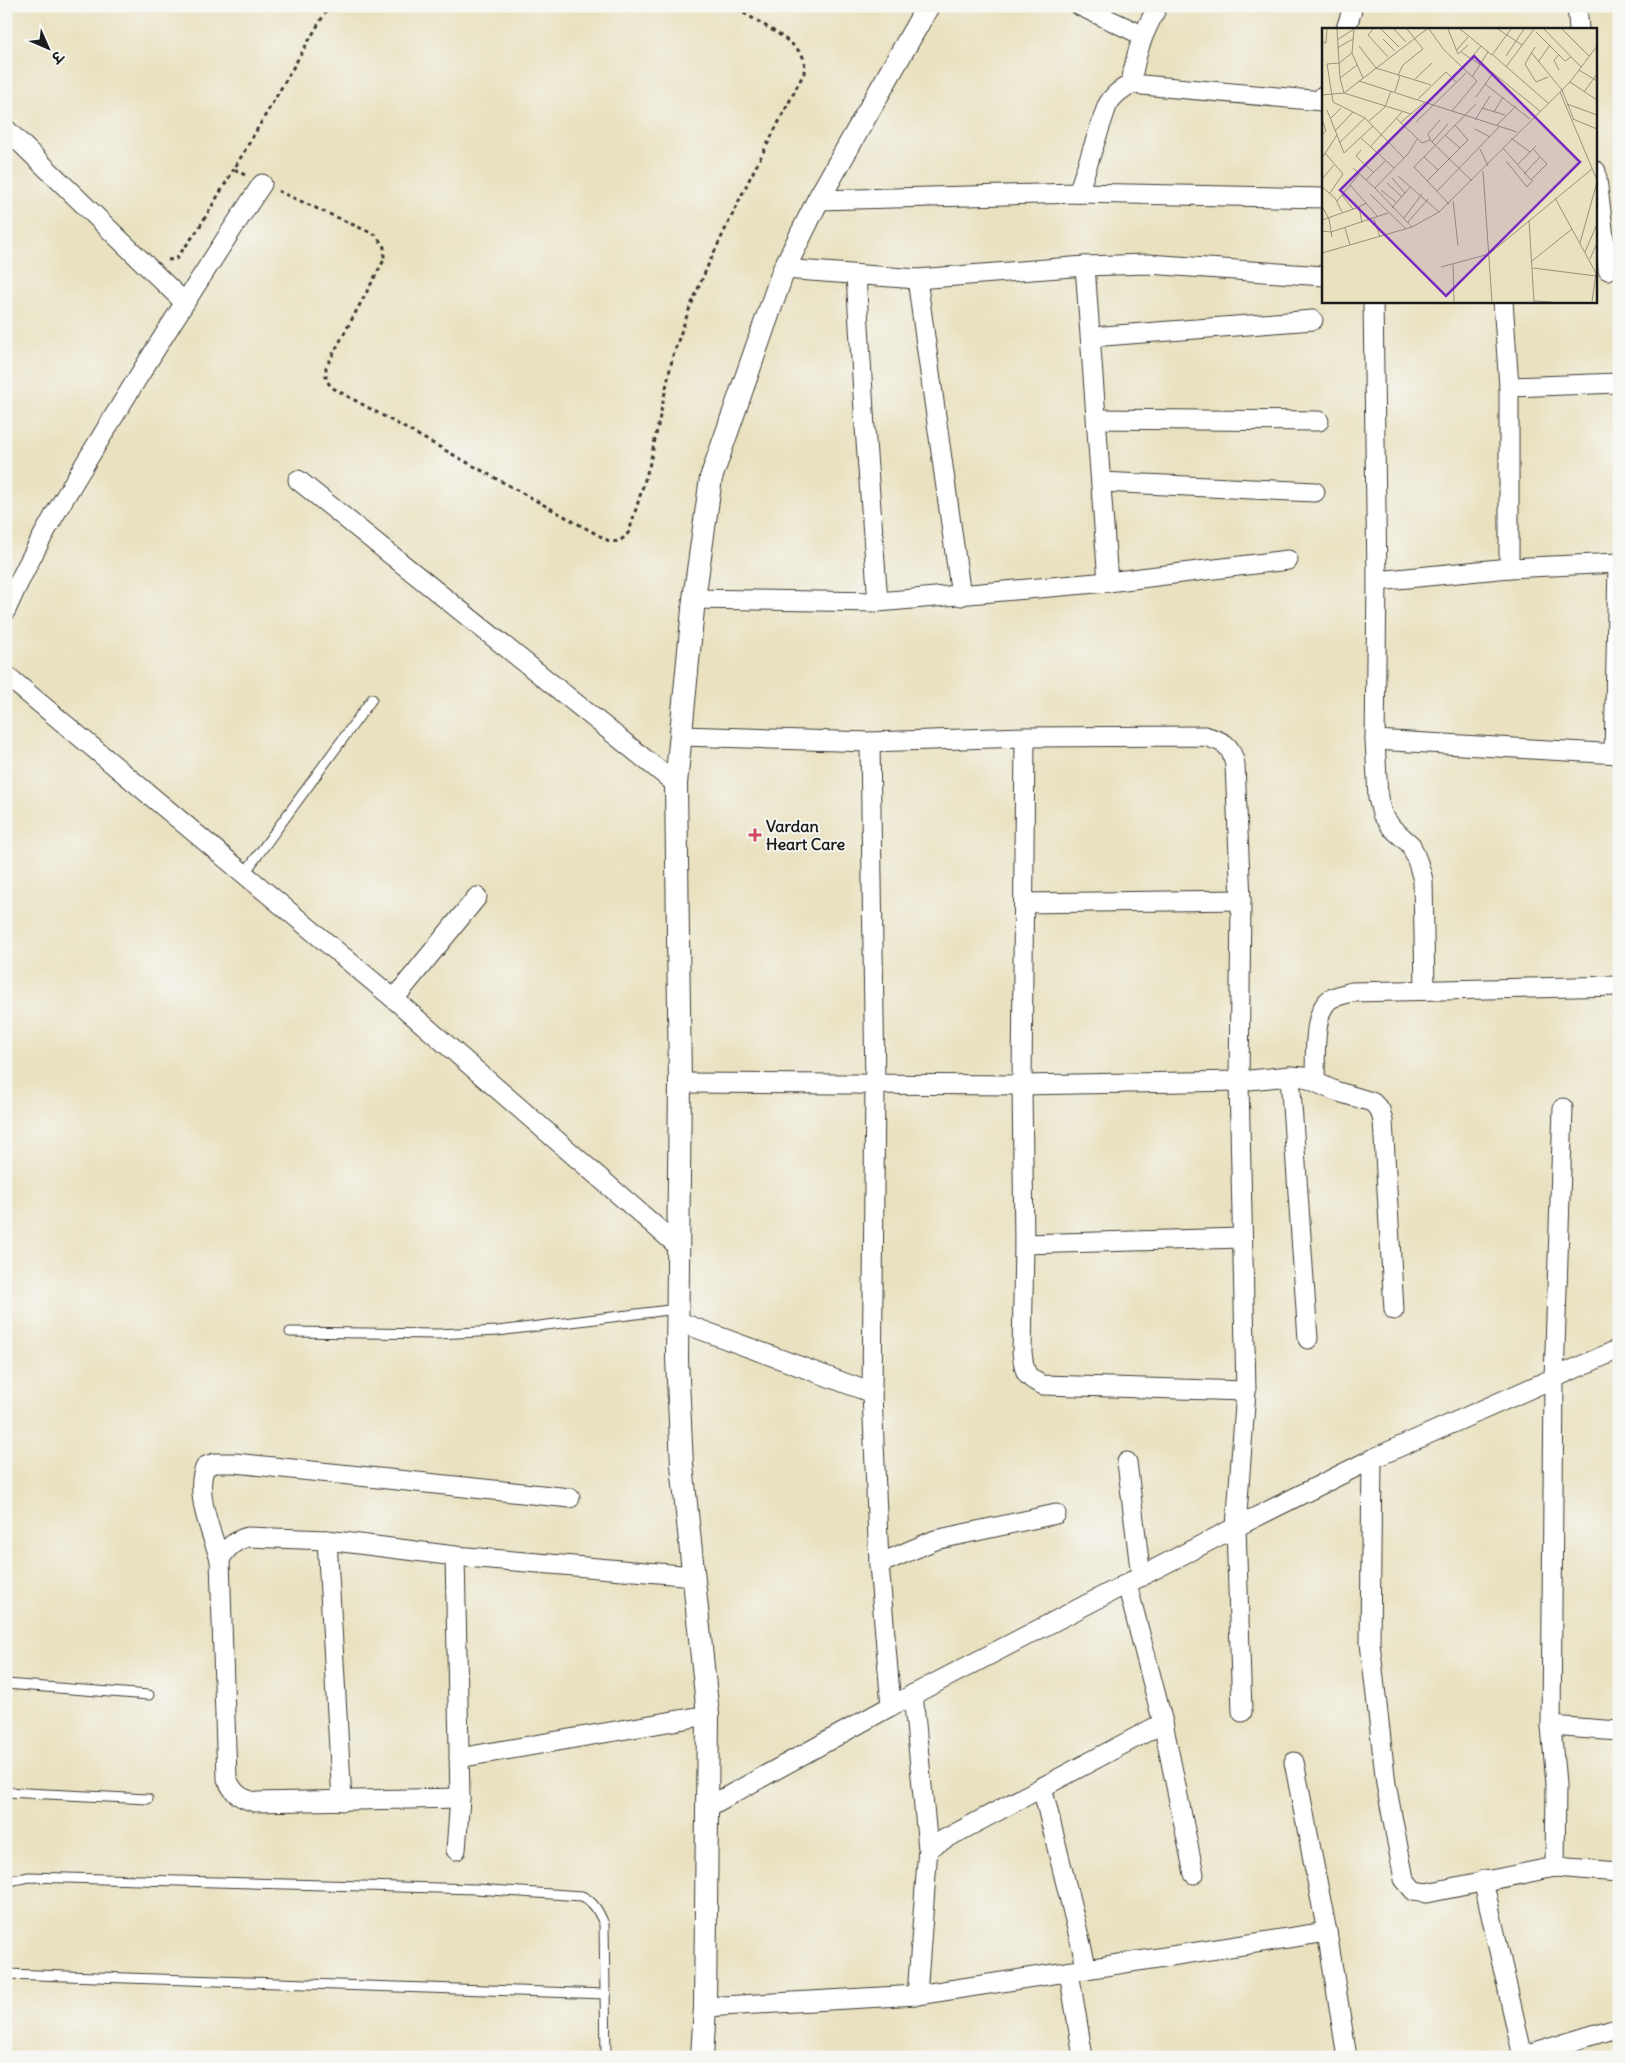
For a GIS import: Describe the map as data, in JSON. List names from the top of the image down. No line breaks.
{"places":{"health":["Vardan Heart Care"]},"north":"bottom right"}
